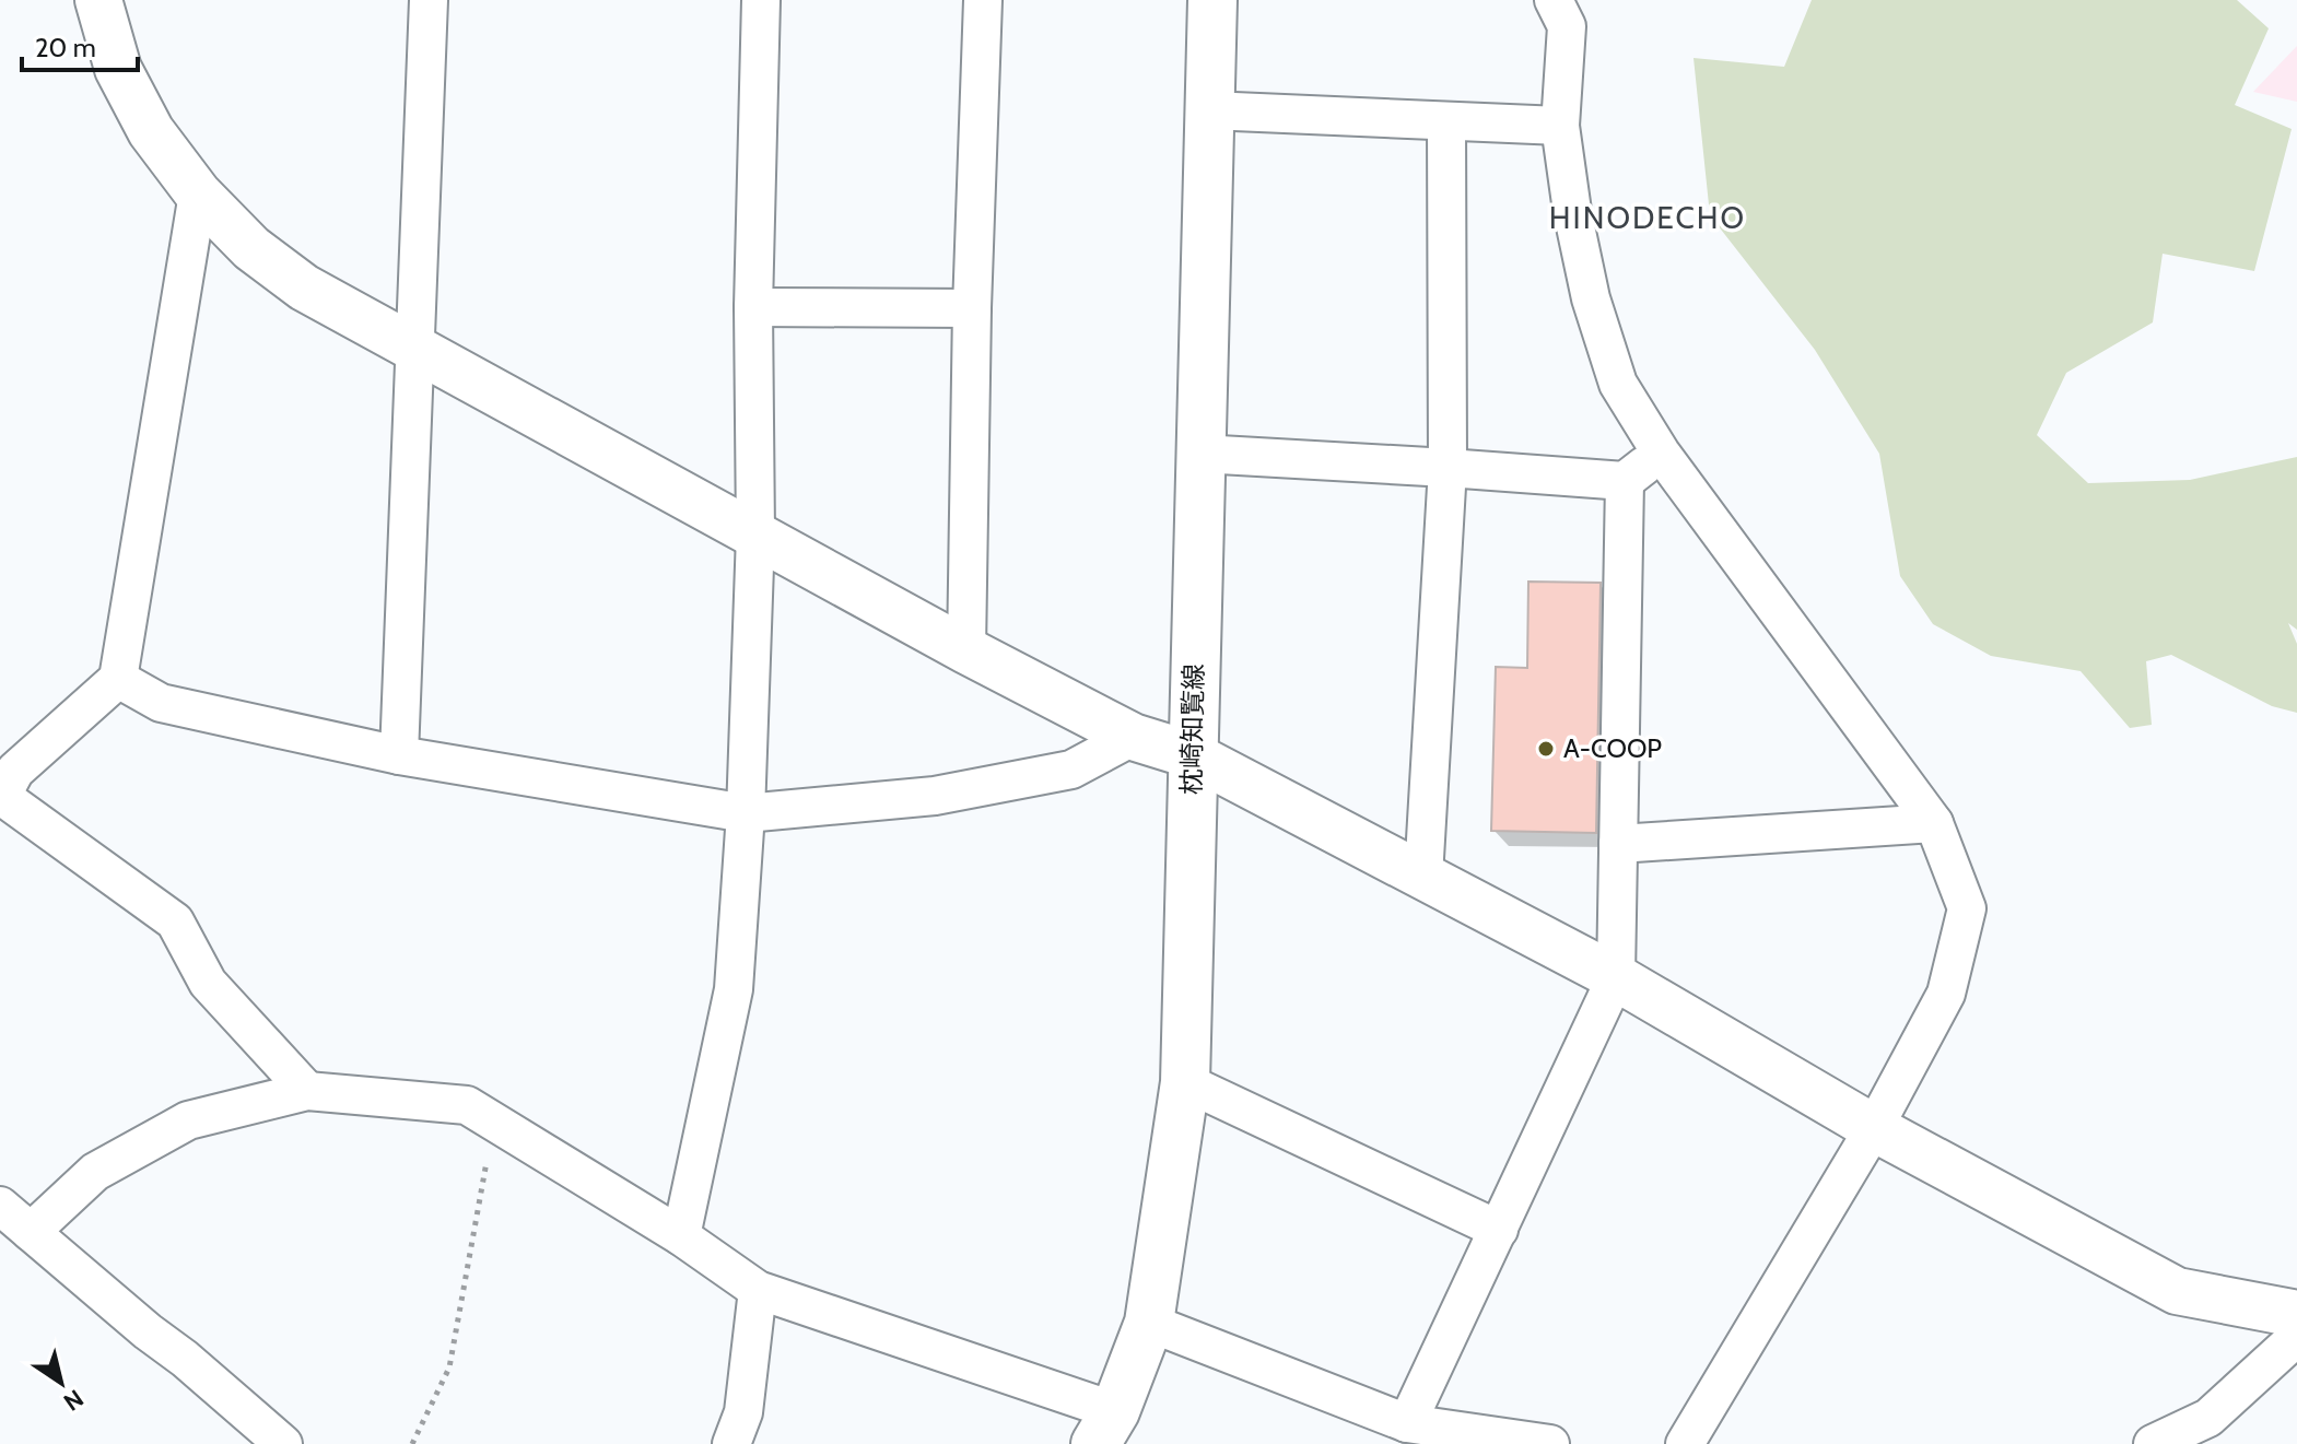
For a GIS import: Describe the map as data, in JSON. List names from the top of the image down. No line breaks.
{"streets":{"main road":["枕崎知覧線"]},"districts":["HINODECHO"],"places":["A-COOP"],"scale_bar":"20 m","north":"bottom right"}
